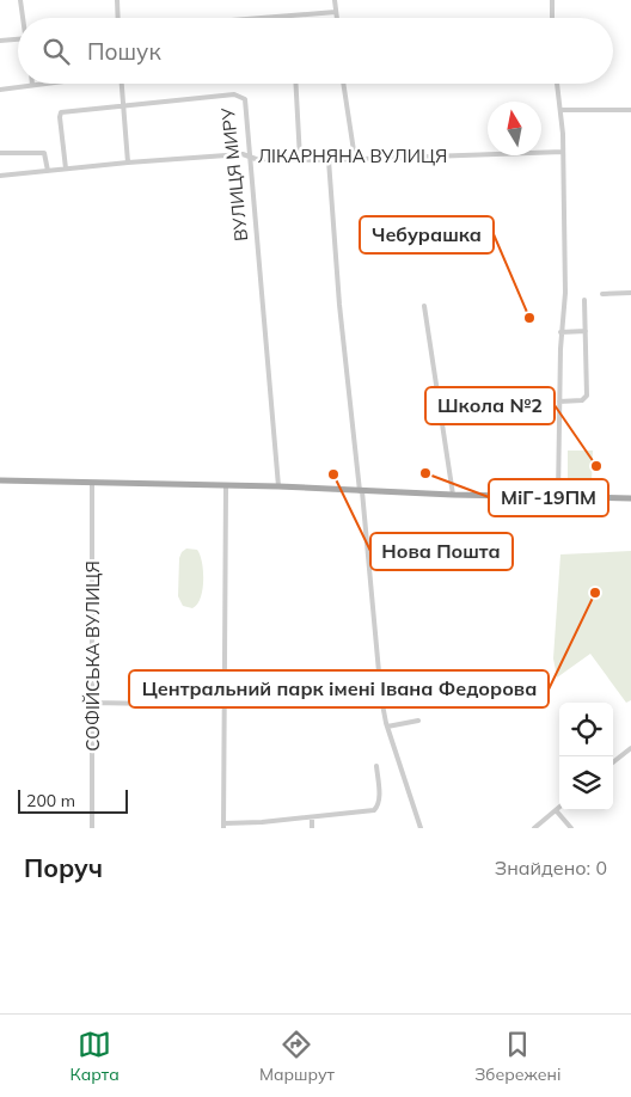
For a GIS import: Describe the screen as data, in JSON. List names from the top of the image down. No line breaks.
{"streets":{"street":["ЛІКАРНЯНА ВУЛИЦЯ","ВУЛИЦЯ МИРУ","СОФІЙСЬКА ВУЛИЦЯ"]},"crossings":[["ЛІКАРНЯНА ВУЛИЦЯ","ВУЛИЦЯ МИРУ"]],"places":["Чебурашка","Школа №2","МіГ-19ПМ","Нова Пошта","Центральний парк імені Івана Федорова"],"scale_bar":"200 m","north":"top","page":{"search":"Пошук","scale":"200 m","heading":["Поруч","Знайдено: 0"],"nav":["Карта","Маршрут","Збережені"]}}
